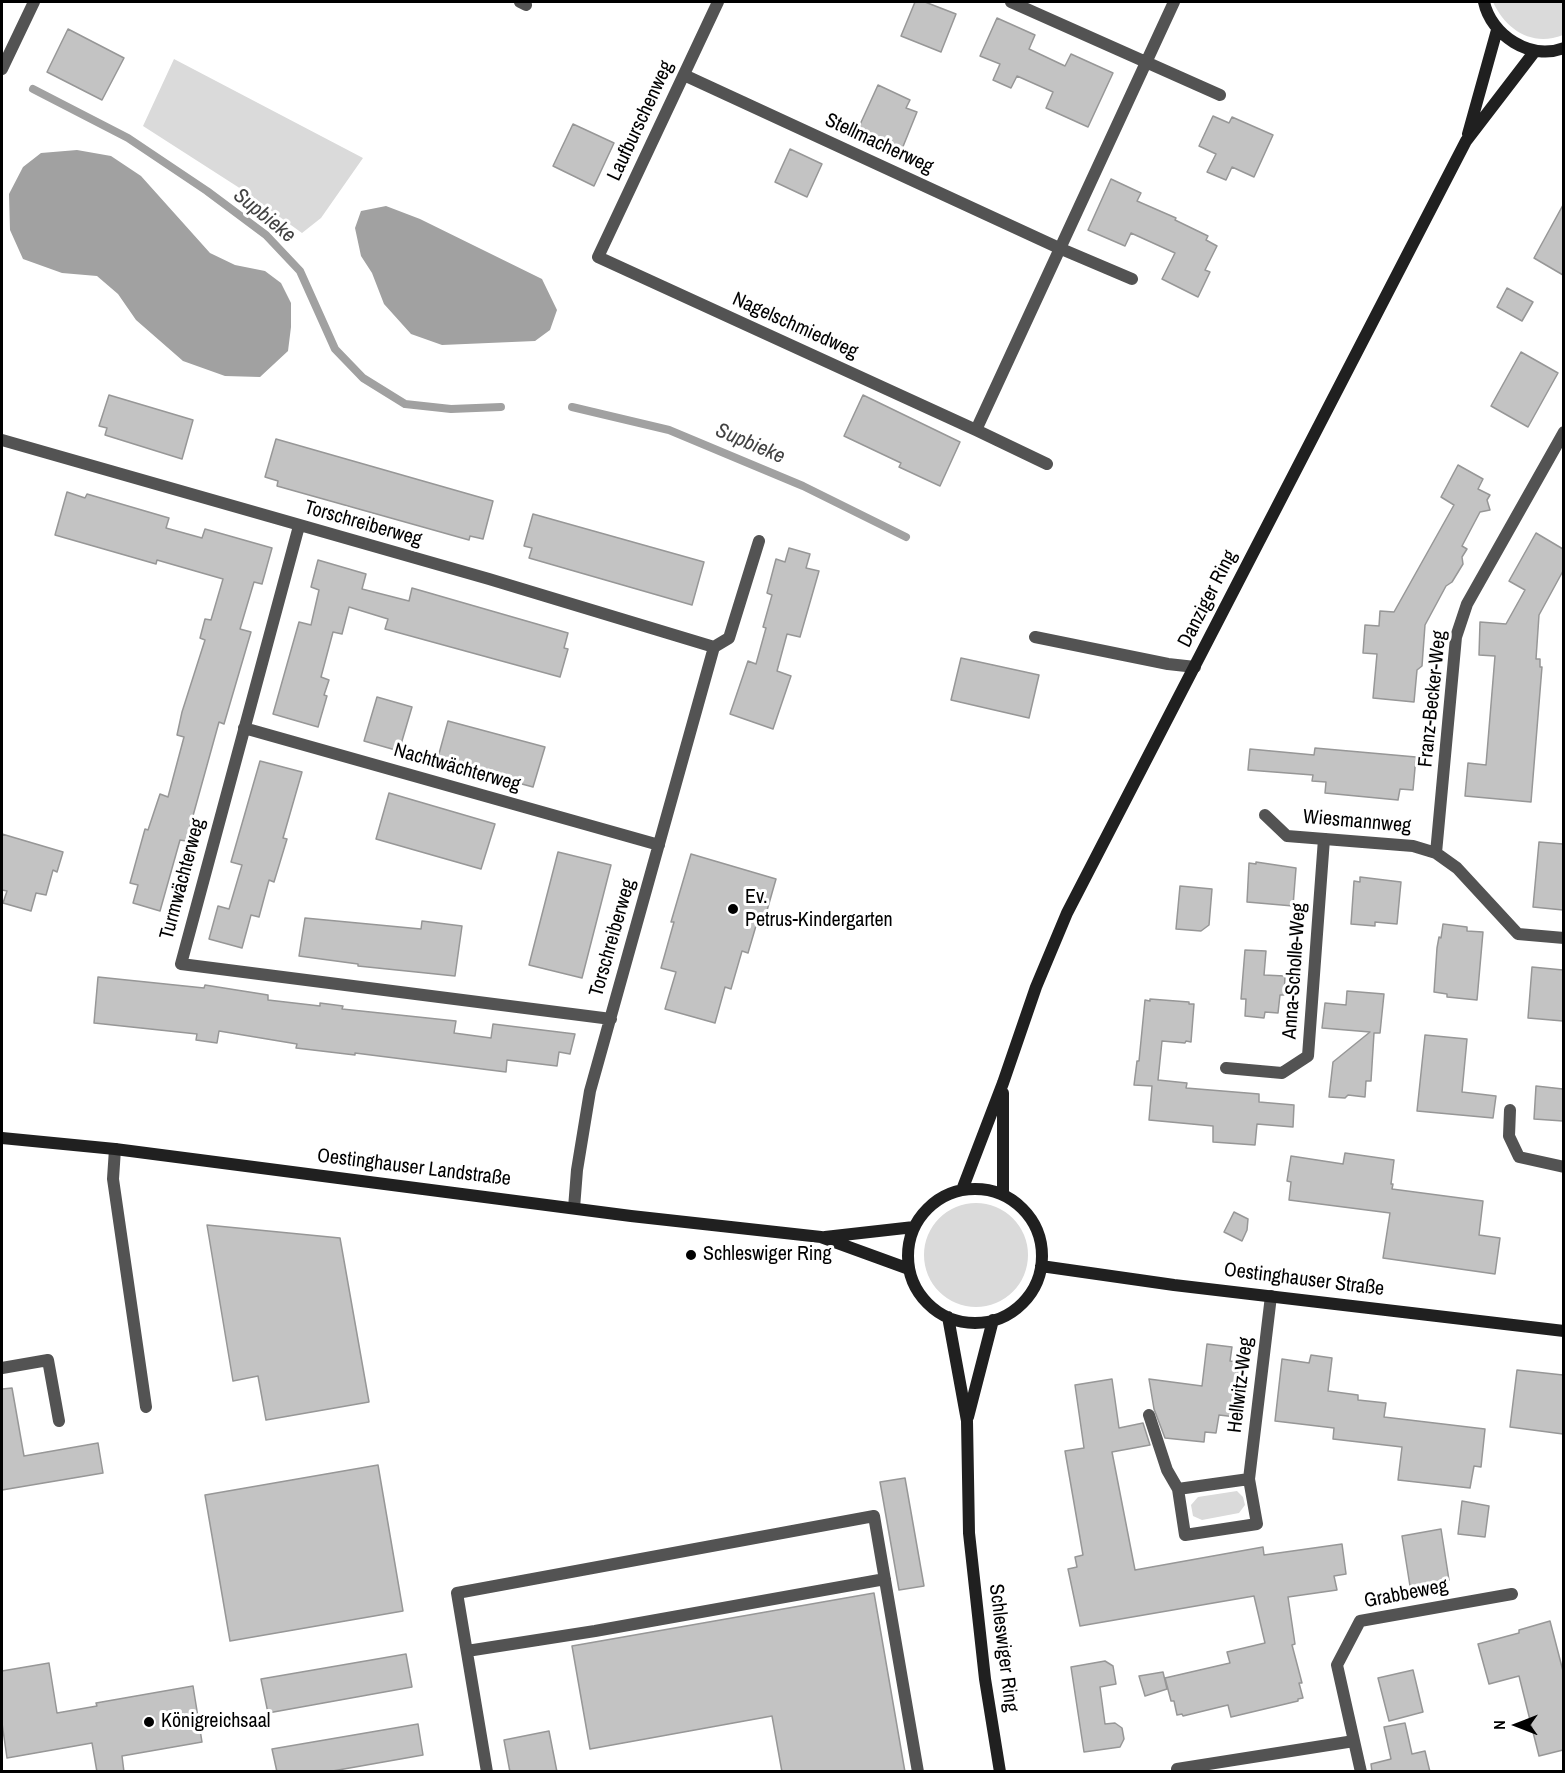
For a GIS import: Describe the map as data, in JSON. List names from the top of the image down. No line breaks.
{"streets":{"main road":["Danziger Ring","Oestinghauser Landstraße","Oestinghauser Straße","Schleswiger Ring"],"street":["Laufburschenweg","Stellmacherweg","Nagelschmiedweg","Torschreiberweg","Franz-Becker-Weg","Nachtwächterweg","Wiesmannweg","Turmwächterweg","Anna-Scholle-Weg","Hellwitz-Weg","Grabbeweg"]},"crossings":[["Laufburschenweg","Stellmacherweg"],["Laufburschenweg","Nagelschmiedweg"],["Torschreiberweg","Nachtwächterweg"],["Torschreiberweg","Turmwächterweg"],["Torschreiberweg","Oestinghauser Landstraße"],["Danziger Ring","Oestinghauser Landstraße"],["Danziger Ring","Oestinghauser Straße"],["Danziger Ring","Schleswiger Ring"],["Franz-Becker-Weg","Wiesmannweg"],["Nachtwächterweg","Turmwächterweg"],["Wiesmannweg","Anna-Scholle-Weg"],["Oestinghauser Landstraße","Oestinghauser Straße"],["Oestinghauser Landstraße","Schleswiger Ring"],["Oestinghauser Straße","Hellwitz-Weg"],["Oestinghauser Straße","Schleswiger Ring"]],"water":["Supbieke"],"places":["Ev. Petrus-Kindergarten","Schleswiger Ring","Königreichsaal"],"north":"left"}
